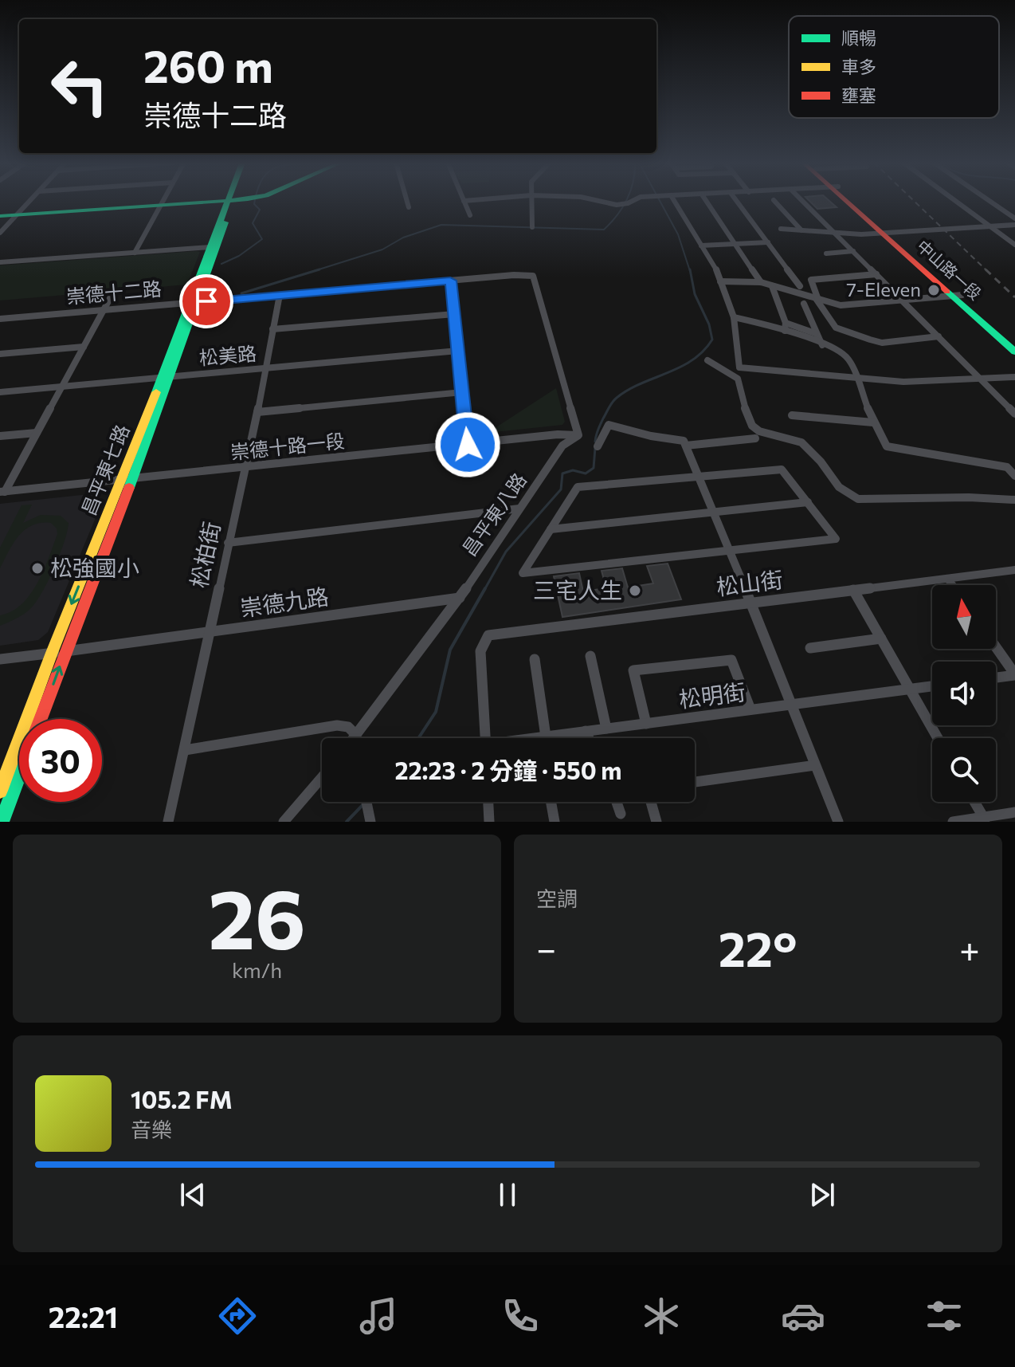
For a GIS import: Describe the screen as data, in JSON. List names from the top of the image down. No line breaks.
{"streets":{"street":["中山路一段","崇德十二路","松美路","崇德十路一段","昌平東七路","昌平東八路","松柏街","松山街","崇德九路","松明街"]},"crossings":[["崇德十二路","崇德十路一段"],["崇德十二路","昌平東七路"],["崇德十二路","昌平東八路"],["崇德十二路","松柏街"],["松美路","昌平東七路"],["松美路","松柏街"],["崇德十路一段","昌平東七路"],["崇德十路一段","昌平東八路"],["崇德十路一段","松柏街"],["昌平東七路","崇德九路"],["昌平東八路","崇德九路"],["松柏街","崇德九路"]],"places":["7-Eleven","松強國小","三宅人生"],"legend":["順暢","車多","壅塞"],"north":"top","page":{"turn":["260 m","崇德十二路"],"limit":"30","trip":"22:23 · 2 分鐘 · 550 m","tile":[["26","km/h"],"空調"],"heat":["−","22°","+"],"song":["105.2 FM","音樂"],"tabs":"22:21"}}
